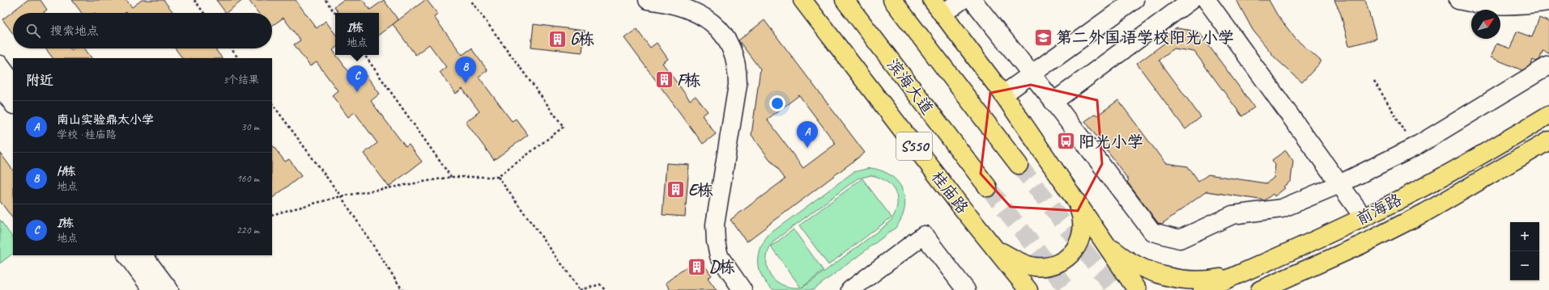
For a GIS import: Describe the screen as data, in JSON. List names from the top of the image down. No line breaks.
{"streets":{"main road":["滨海大道","S550","桂庙路","前海路"]},"places":{"school or university":["第二外国语学校阳光小学"],"building":["G栋","F栋","E栋","D栋"],"bus stop":["阳光小学"]},"north":"top right","page":{"popup":["I栋","地点"],"search":"搜索地点","pins":["B","C","A"],"heading":["附近","3个结果"],"list":[{"mark":"A","name":"南山实验鼎太小学","note":"学校 · 桂庙路","value":"30 m"},{"mark":"B","name":"H栋","note":"地点","value":"160 m"},{"mark":"C","name":"I栋","note":"地点","value":"220 m"}],"map_buttons":["+","−"]}}
